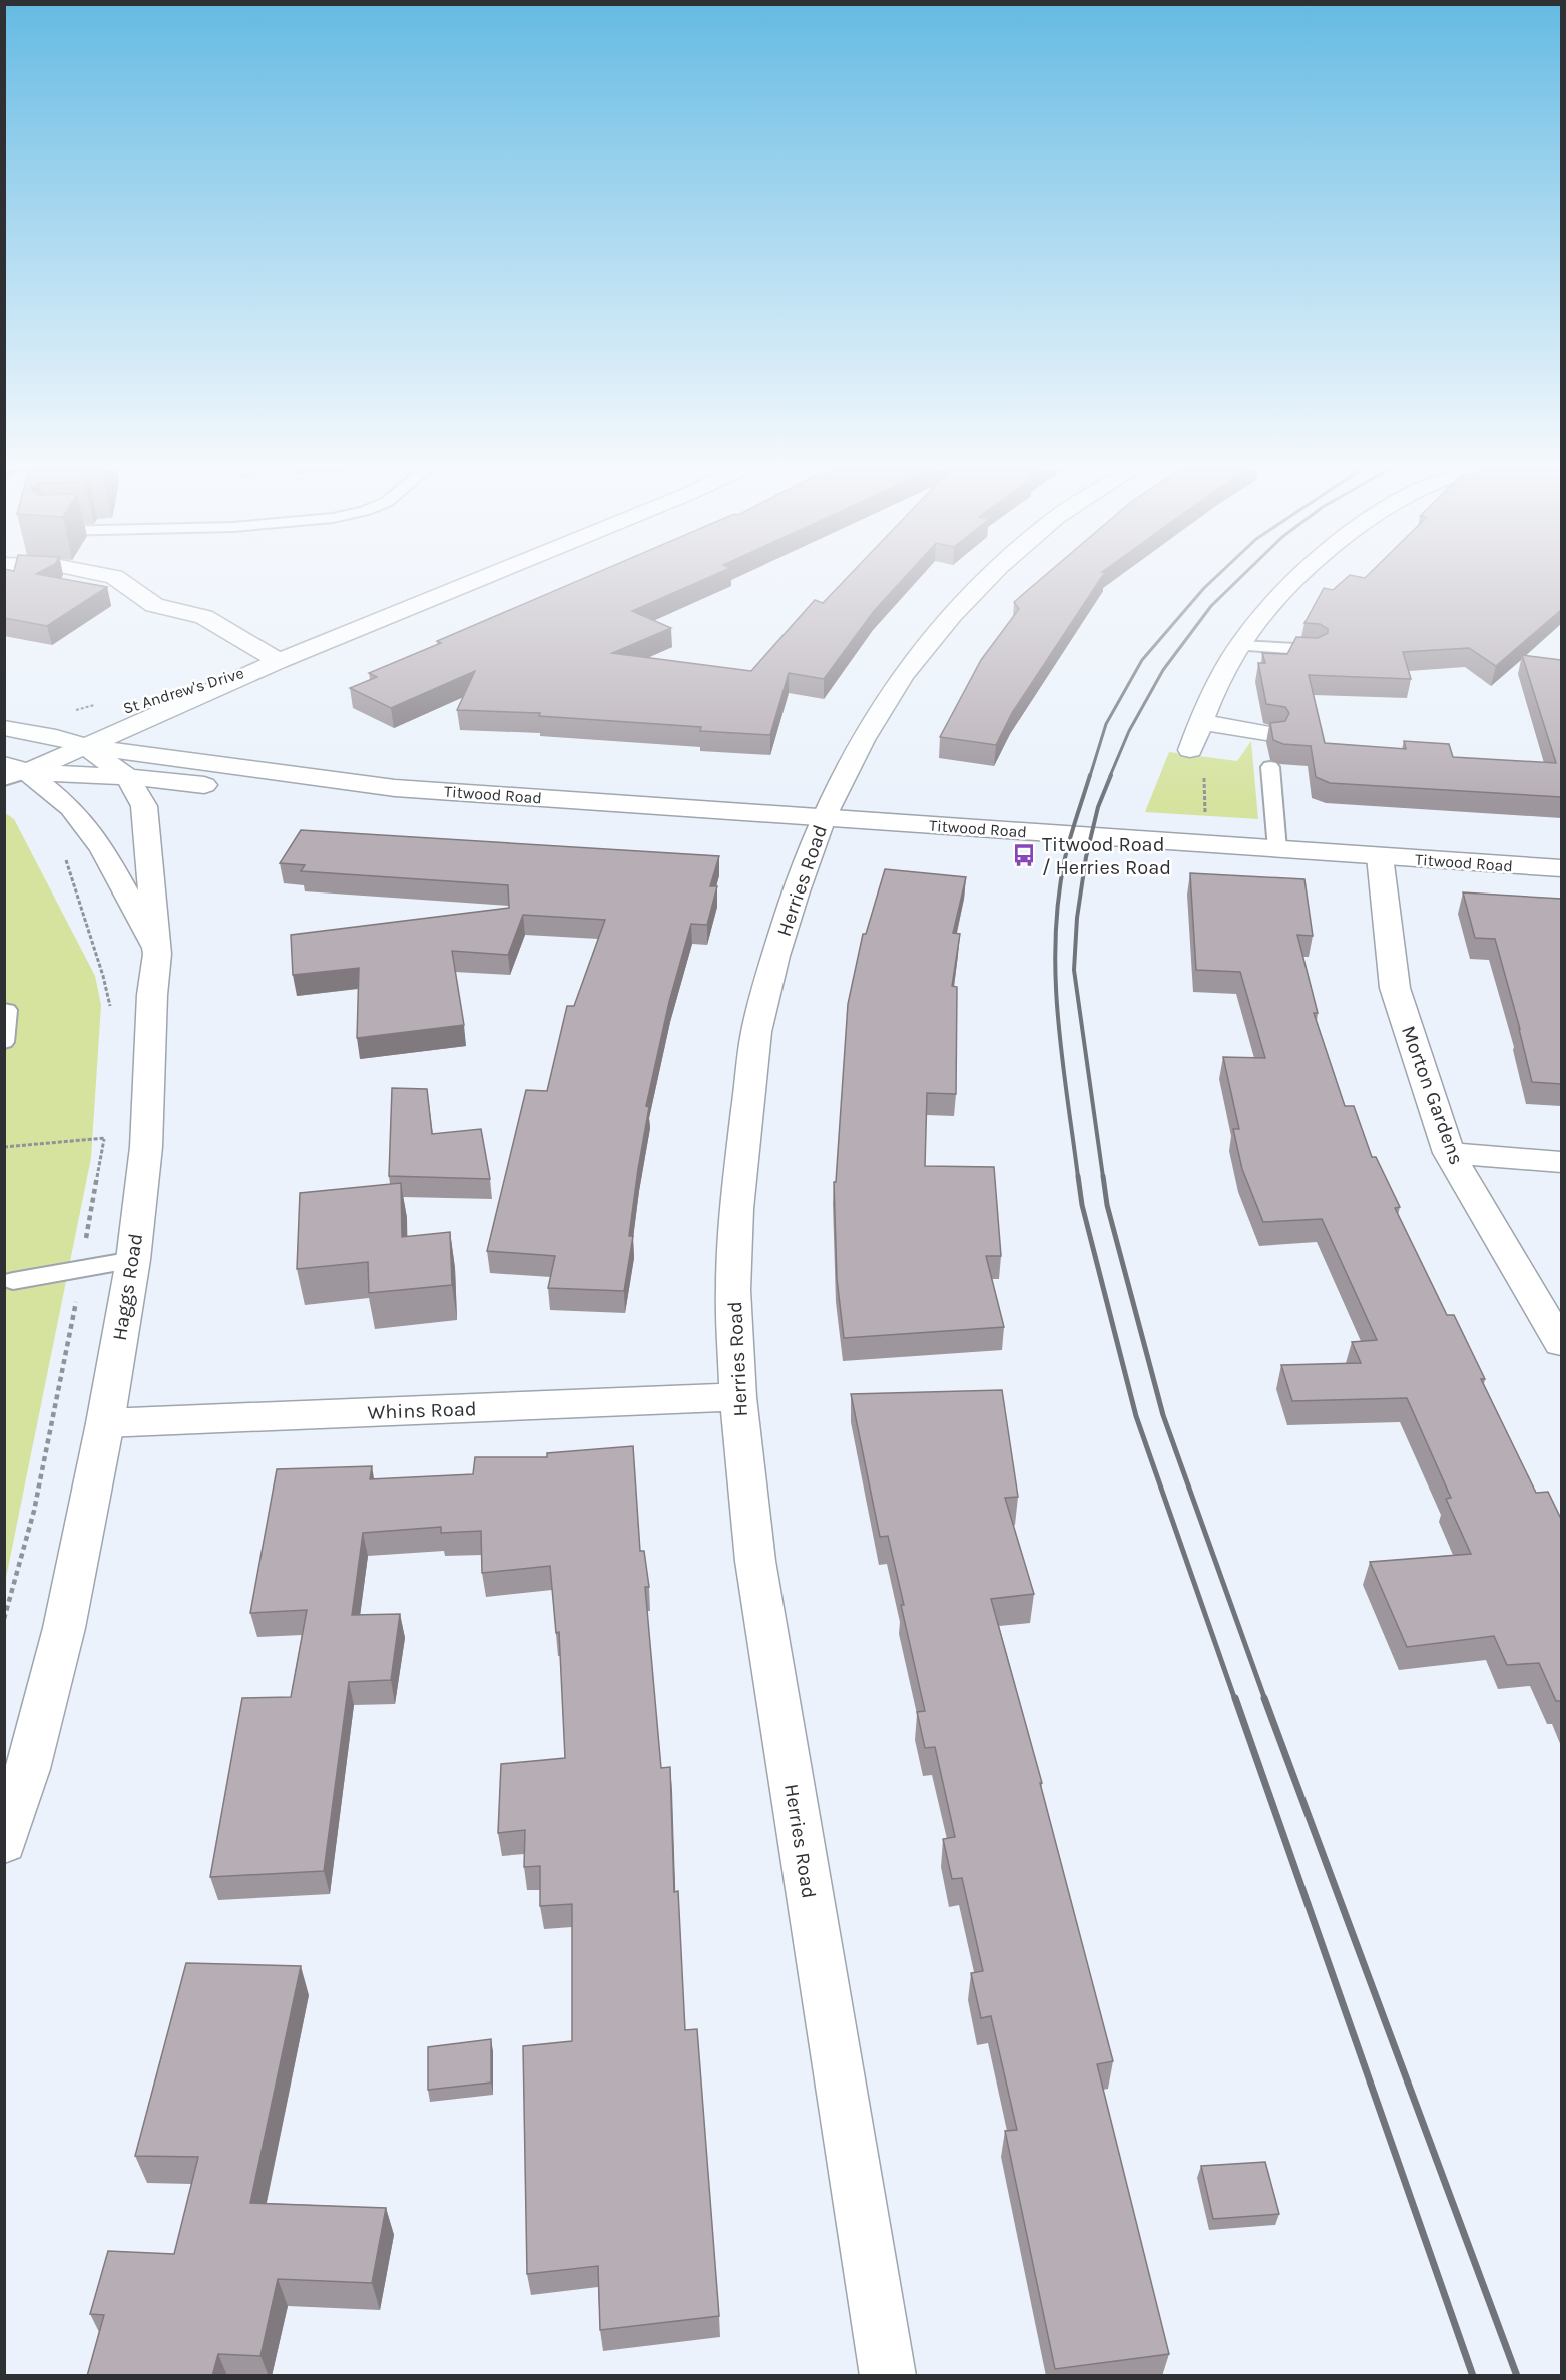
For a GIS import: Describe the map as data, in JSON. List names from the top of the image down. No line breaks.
{"streets":{"street":["St Andrew's Drive","Titwood Road","Herries Road","Morton Gardens","Haggs Road","Whins Road"]},"crossings":[["St Andrew's Drive","Titwood Road"],["St Andrew's Drive","Haggs Road"],["Titwood Road","Herries Road"],["Titwood Road","Morton Gardens"],["Titwood Road","Haggs Road"],["Herries Road","Whins Road"],["Haggs Road","Whins Road"]],"places":{"bus stop":["Titwood Road / Herries Road"]}}
